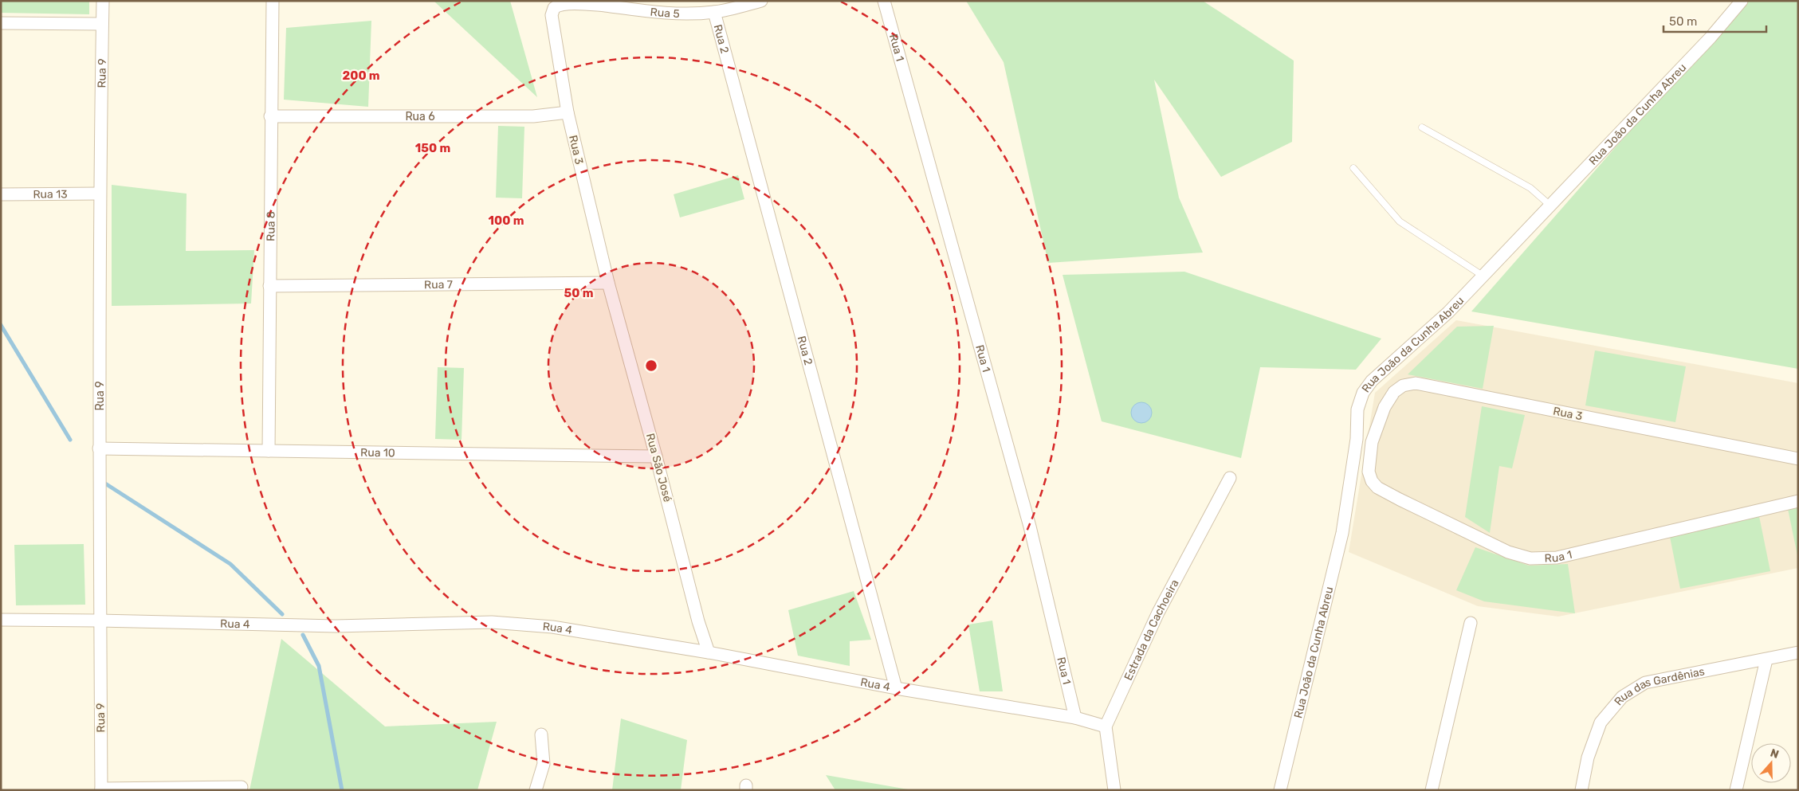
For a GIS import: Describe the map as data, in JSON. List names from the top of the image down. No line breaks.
{"streets":{"street":["Rua 5","Rua 2","Rua 1","Rua 9","Rua João da Cunha Abreu","Rua 6","Rua 3","Rua 13","Rua 8","Rua 7","Rua 10","Rua São José","Rua 4","Estrada da Cachoeira","Rua das Gardênias"]},"crossings":[["Rua 5","Rua 2"],["Rua 5","Rua 3"],["Rua 2","Rua 4"],["Rua 1","Rua 3"],["Rua 1","Rua 4"],["Rua 9","Rua 13"],["Rua 9","Rua 10"],["Rua 9","Rua 4"],["Rua 6","Rua 3"],["Rua 6","Rua 8"],["Rua 3","Rua 7"],["Rua 3","Rua São José"],["Rua 8","Rua 7"],["Rua 8","Rua 10"],["Rua 7","Rua São José"],["Rua 10","Rua São José"],["Rua São José","Rua 4"],["Rua 4","Estrada da Cachoeira"]],"scale_bar":"50 m","north":"top","rings":["200 m","150 m","100 m","50 m"]}
